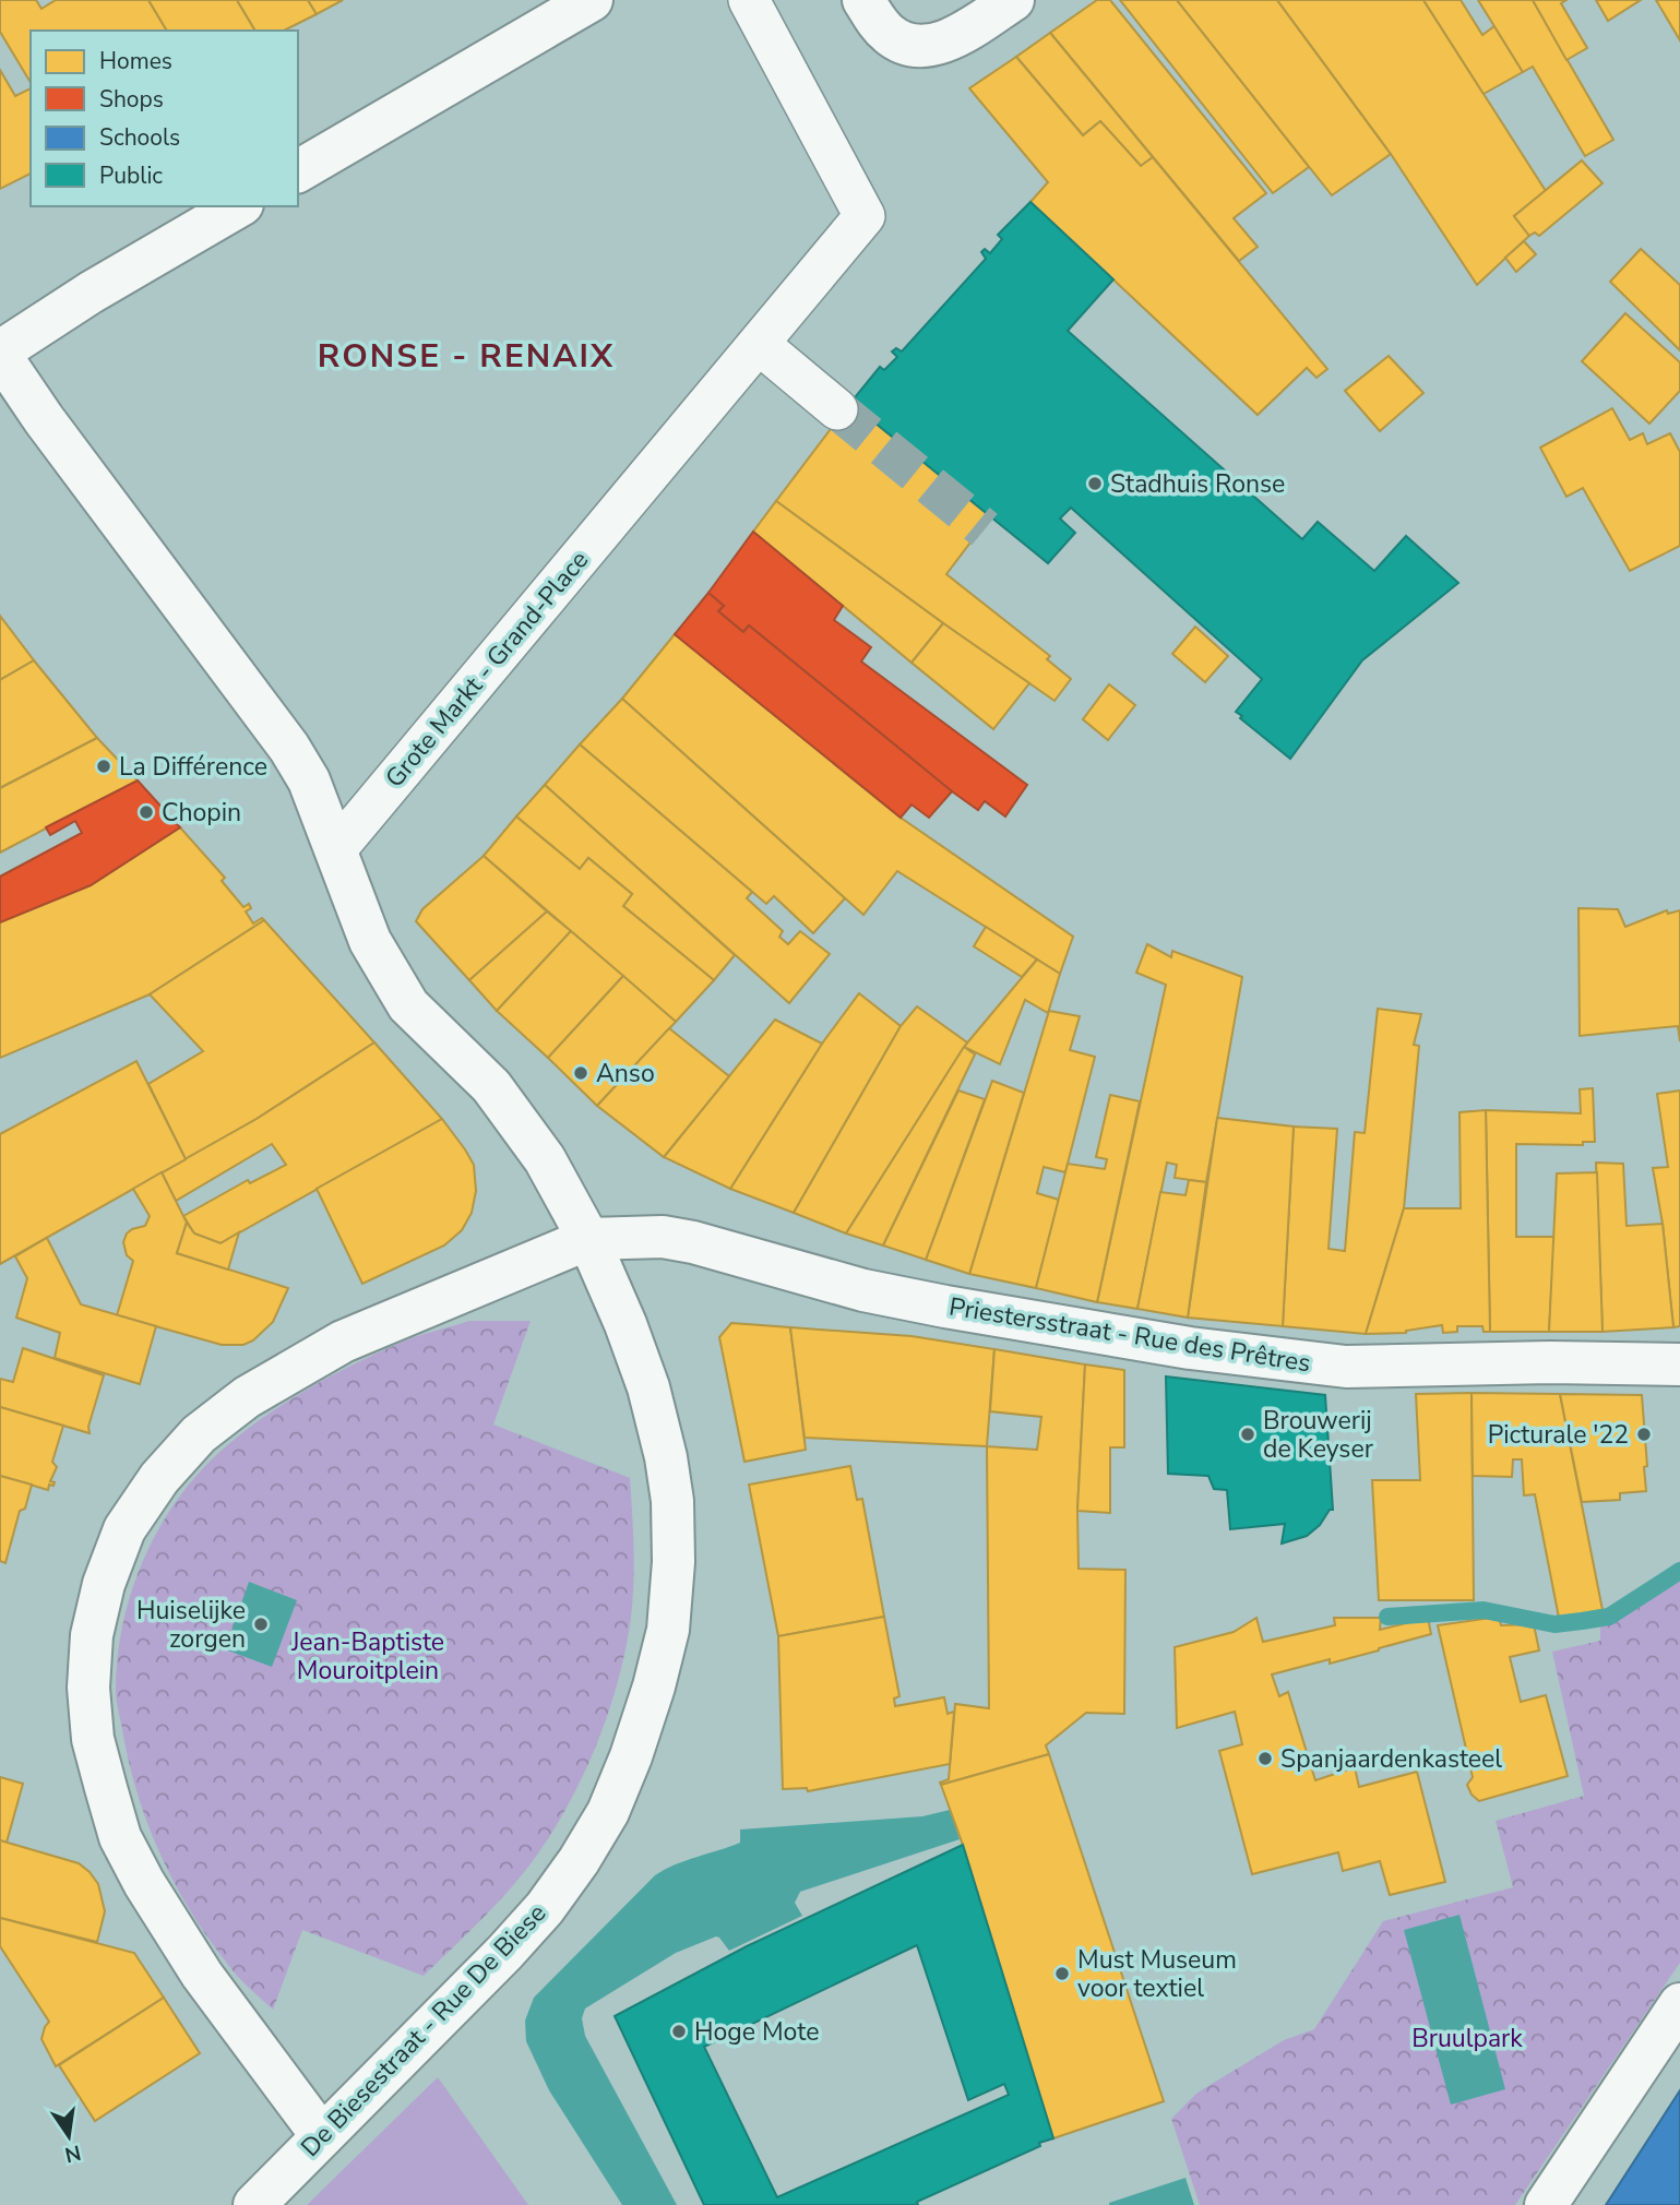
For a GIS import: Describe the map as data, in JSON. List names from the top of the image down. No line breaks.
{"streets":{"street":["Grote Markt - Grand-Place","Priestersstraat - Rue des Prêtres","De Biesestraat - Rue De Biese"]},"crossings":[["Grote Markt - Grand-Place","De Biesestraat - Rue De Biese"],["Priestersstraat - Rue des Prêtres","De Biesestraat - Rue De Biese"]],"districts":["RONSE - RENAIX"],"parks":["Jean-Baptiste Mouroitplein","Bruulpark"],"places":["Stadhuis Ronse","La Différence","Chopin","Anso","Brouwerij de Keyser","Picturale '22","Huiselijke zorgen","Spanjaardenkasteel","Must Museum voor textiel","Hoge Mote"],"legend":["Homes","Shops","Schools","Public"],"north":"bottom"}
